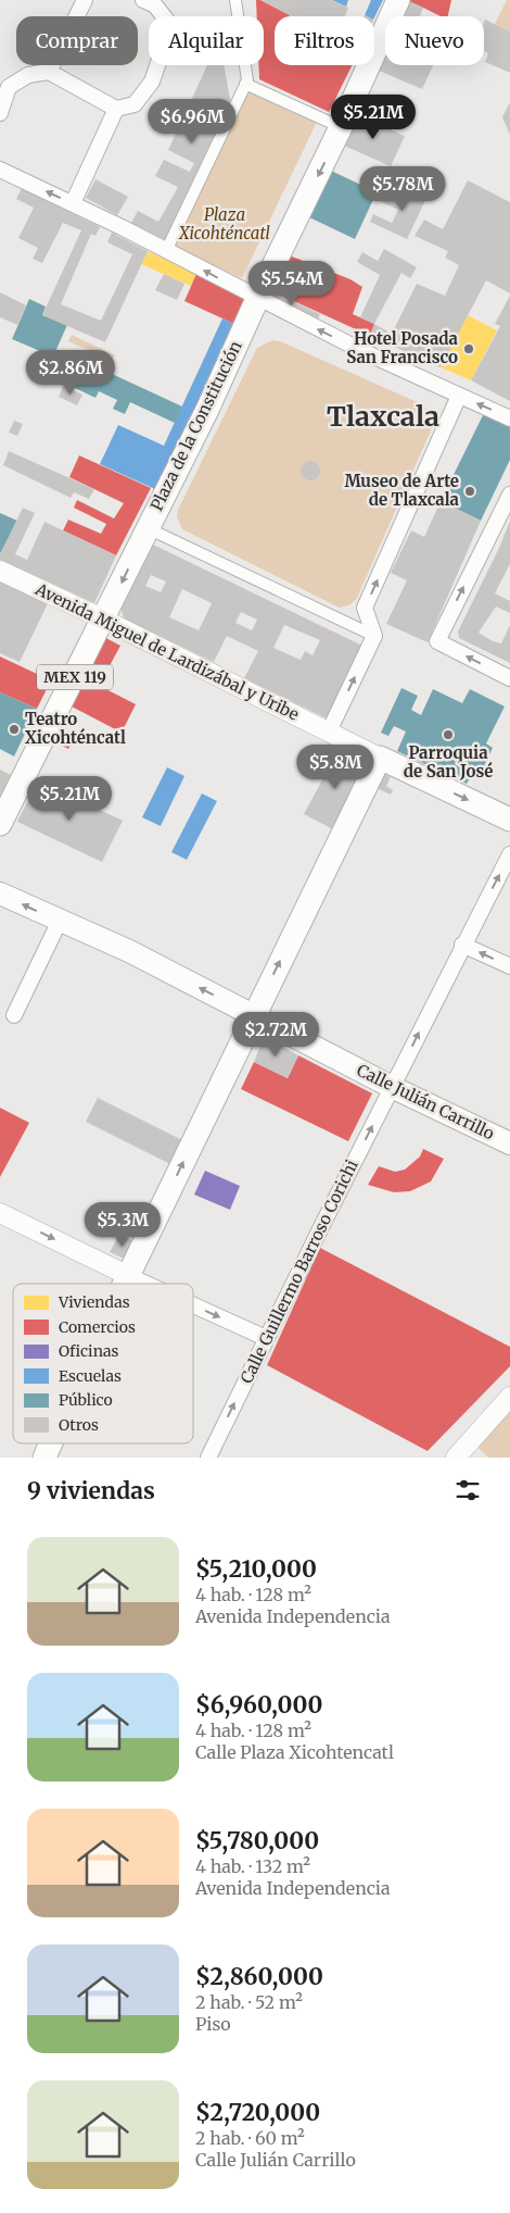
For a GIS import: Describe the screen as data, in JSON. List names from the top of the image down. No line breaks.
{"streets":{"main road":["Plaza de la Constitución","Avenida Miguel de Lardizábal y Uribe","MEX 119","Calle Julián Carrillo"],"street":["Calle Guillermo Barroso Corichi"]},"crossings":[["Plaza de la Constitución","MEX 119"],["Avenida Miguel de Lardizábal y Uribe","MEX 119"],["Calle Julián Carrillo","Calle Guillermo Barroso Corichi"]],"one_way":["Calle Julián Carrillo","Calle Guillermo Barroso Corichi"],"districts":["Tlaxcala"],"parks":["Plaza Xicohténcatl"],"places":["Hotel Posada San Francisco","Museo de Arte de Tlaxcala","Teatro Xicohténcatl","Parroquia de San José"],"legend":["Viviendas","Comercios","Oficinas","Escuelas","Público","Otros"],"page":{"chip":["Comprar","Alquilar","Filtros","Nuevo"],"price":["$5.21M","$6.96M","$5.78M","$5.54M","$2.86M","$5.8M","$5.21M","$2.72M","$5.3M"],"heading":"9 viviendas","list":[{"name":"$5,210,000","note":"4 hab. · 128 m² · Avenida Independencia"},{"name":"$6,960,000","note":"4 hab. · 128 m² · Calle Plaza Xicohtencatl"},{"name":"$5,780,000","note":"4 hab. · 132 m² · Avenida Independencia"},{"name":"$2,860,000","note":"2 hab. · 52 m² · Piso"},{"name":"$2,720,000","note":"2 hab. · 60 m² · Calle Julián Carrillo"}]}}
